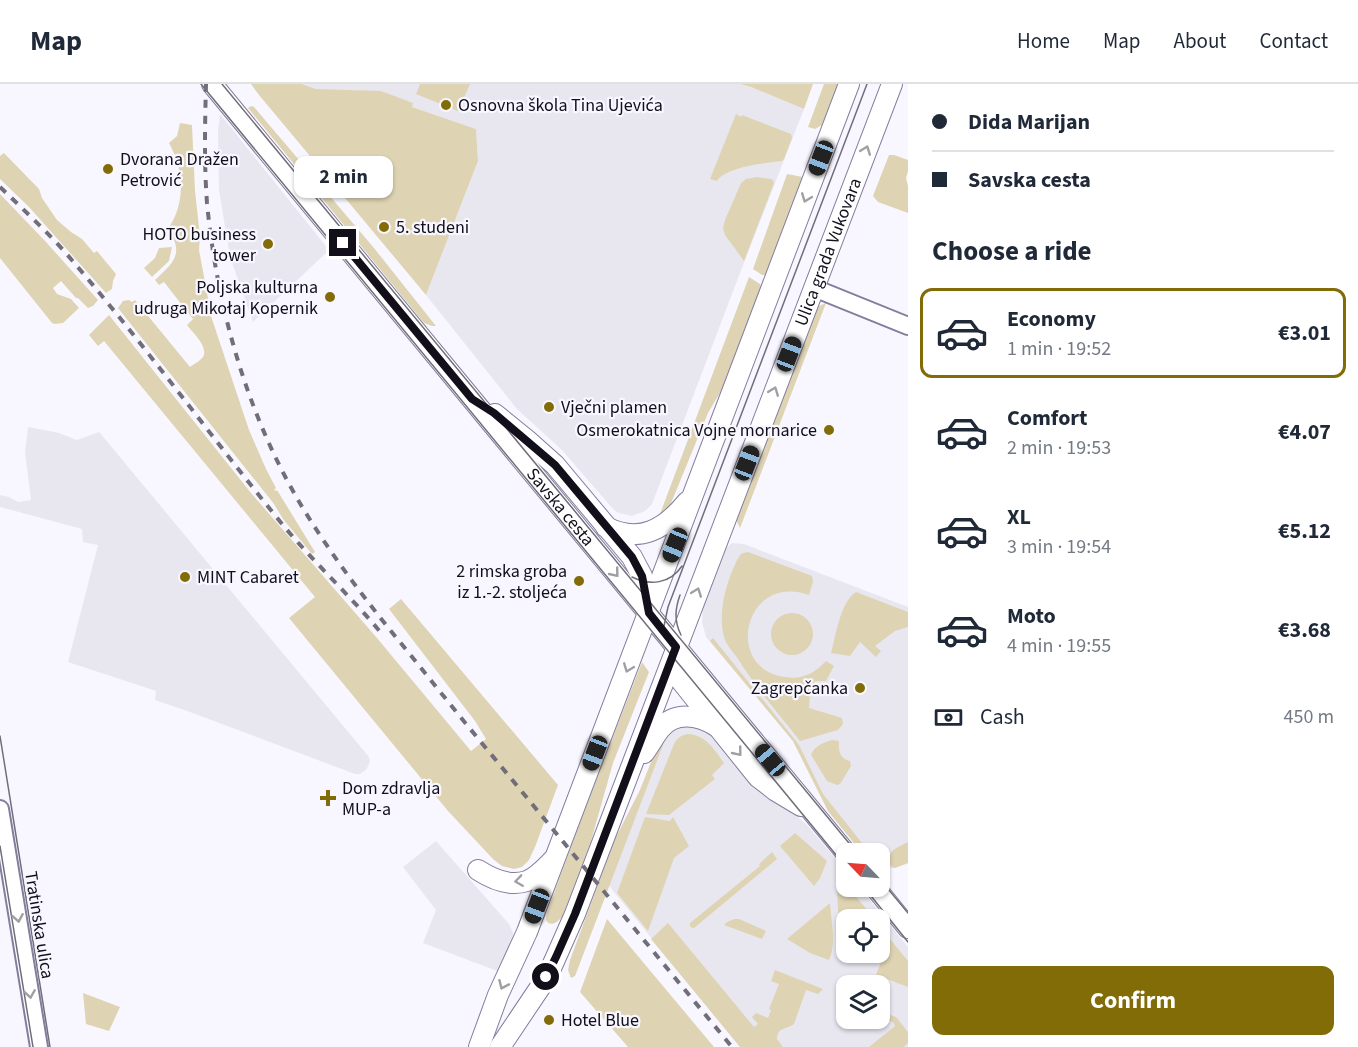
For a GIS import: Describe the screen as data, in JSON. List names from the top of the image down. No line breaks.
{"streets":{"main road":["Ulica grada Vukovara","Savska cesta"],"street":["Tratinska ulica"]},"crossings":[["Ulica grada Vukovara","Savska cesta"]],"one_way":["Tratinska ulica"],"places":{"other":["Osnovna škola Tina Ujevića","Dvorana Dražen Petrović","5. studeni","HOTO business tower","Poljska kulturna udruga Mikołaj Kopernik","Vječni plamen","Osmerokatnica Vojne mornarice","MINT Cabaret","2 rimska groba iz 1.-2. stoljeća","Zagrepčanka","Hotel Blue"],"health":["Dom zdravlja MUP-a"]},"north":"top left","page":{"header":"Map","nav":["Home","Map","About","Contact"],"banner":["Dida Marijan","Savska cesta"],"bubble":"2 min","heading":"Choose a ride","list":[{"name":"Economy","note":"1 min · 19:52","value":"€3.01"},{"name":"Comfort","note":"2 min · 19:53","value":"€4.07"},{"name":"XL","note":"3 min · 19:54","value":"€5.12"},{"name":"Moto","note":"4 min · 19:55","value":"€3.68"}],"pay":["Cash","450 m"],"buttons":"Confirm"}}
